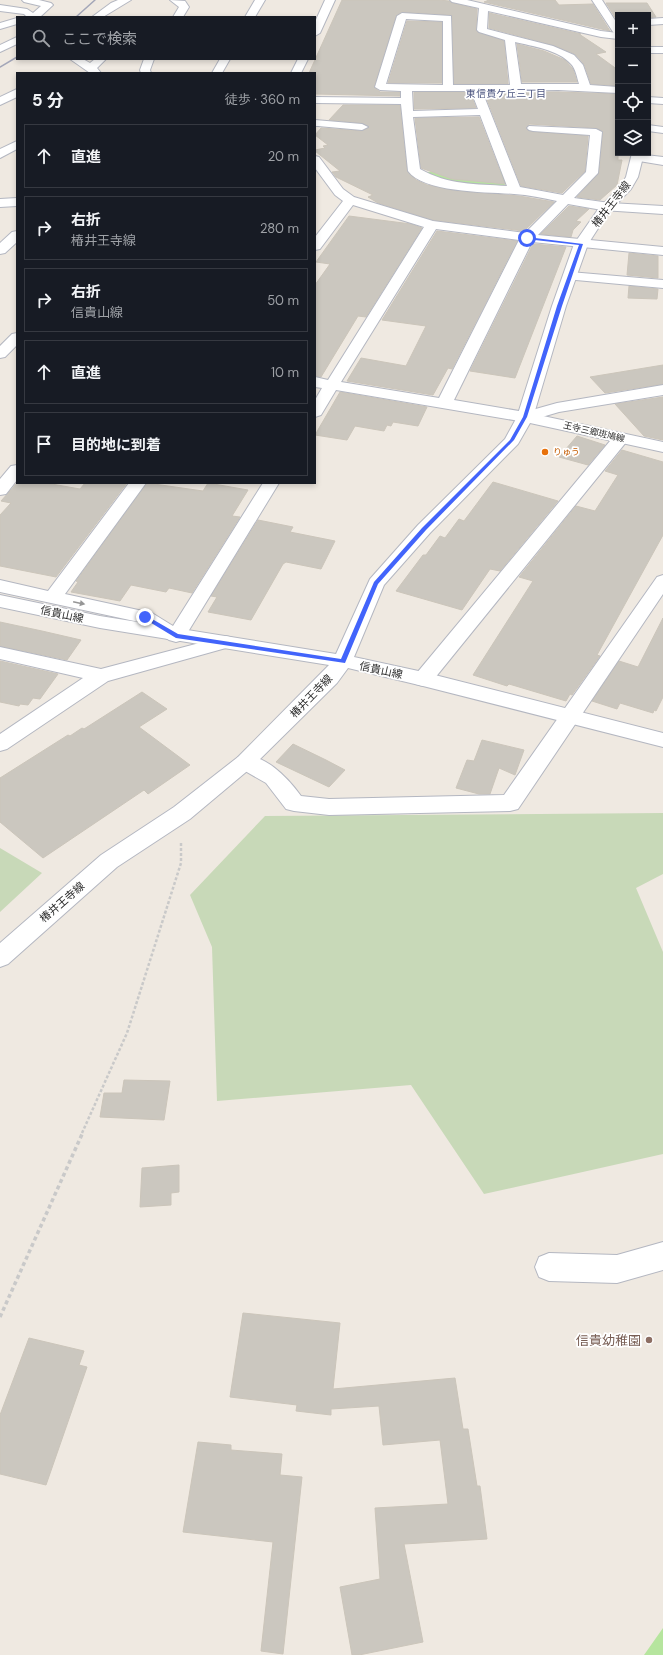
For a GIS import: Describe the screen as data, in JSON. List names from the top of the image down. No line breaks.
{"streets":{"street":["椿井王寺線","王寺三郷斑鳩線","信貴山線"]},"crossings":[["椿井王寺線","王寺三郷斑鳩線"],["椿井王寺線","信貴山線"]],"districts":["東信貴ケ丘三丁目"],"places":["りゅう","信貴幼稚園"],"page":{"map_buttons":["+","−"],"search":"ここで検索","heading":["5 分","徒歩 · 360 m"],"list":[["直進","20 m"],["右折","椿井王寺線","280 m"],["右折","信貴山線","50 m"],["直進","10 m"],"目的地に到着"]}}
